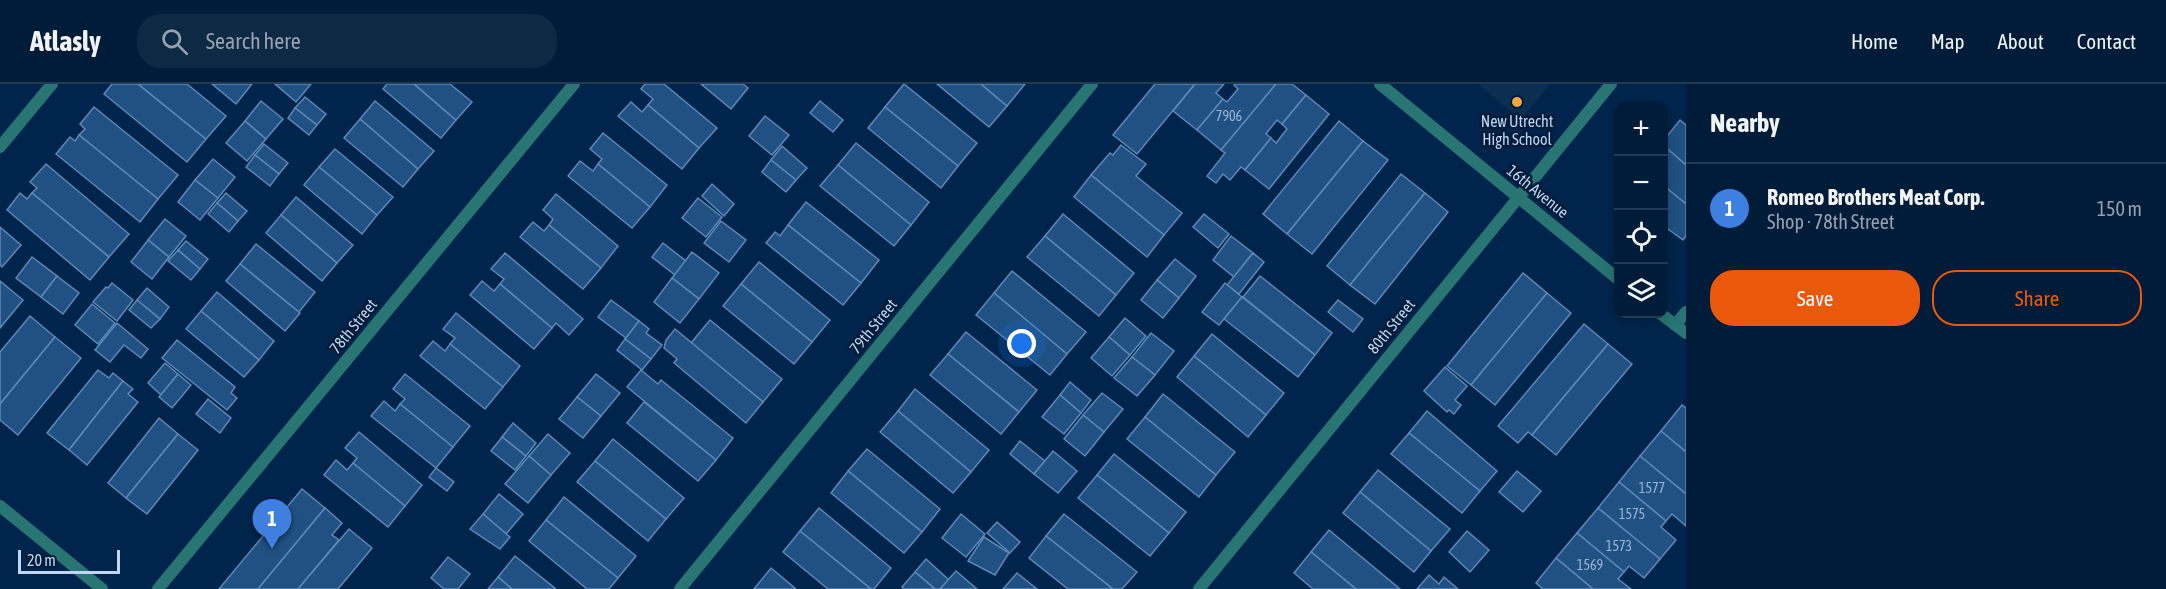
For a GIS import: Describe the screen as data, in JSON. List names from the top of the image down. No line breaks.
{"streets":{"street":["16th Avenue","78th Street","79th Street","80th Street"]},"crossings":[["16th Avenue","80th Street"]],"places":["New Utrecht High School"],"house_numbers":["7906","1577","1575","1573","1569"],"scale_bar":"20 m","page":{"header":"Atlasly","search":"Search here","nav":["Home","Map","About","Contact"],"heading":"Nearby","map_buttons":["+","−"],"list":[{"mark":"1","name":"Romeo Brothers Meat Corp.","note":"Shop · 78th Street","value":"150 m"}],"buttons":["Save","Share"],"pins":"1","scale":"20 m"}}
